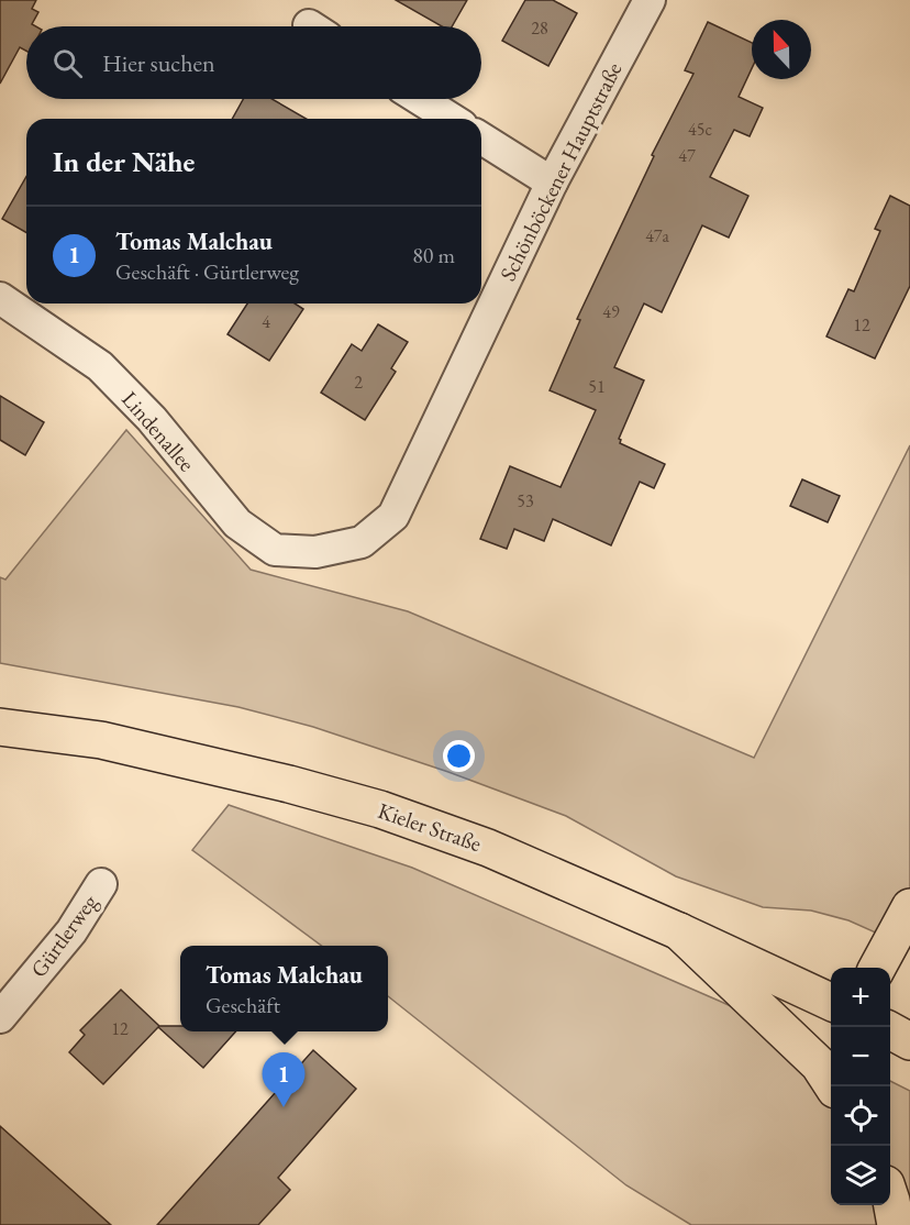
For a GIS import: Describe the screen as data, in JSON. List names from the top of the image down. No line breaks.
{"streets":{"main road":["Kieler Straße"],"street":["Schönböckener Hauptstraße","Lindenallee","Gürtlerweg"]},"crossings":[["Schönböckener Hauptstraße","Lindenallee"]],"house_numbers":["28","45c","47","47a","49","4","12","2","51","53","12"],"north":"top","page":{"search":"Hier suchen","heading":"In der Nähe","list":[{"mark":"1","name":"Tomas Malchau","note":"Geschäft · Gürtlerweg","value":"80 m"}],"popup":["Tomas Malchau","Geschäft"],"map_buttons":["+","−"],"pins":"1"}}
